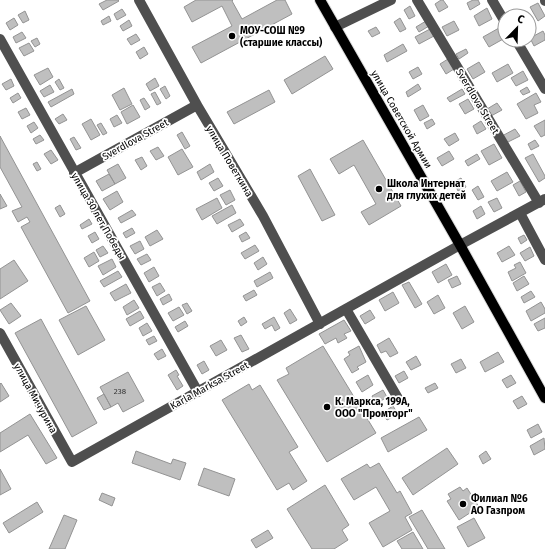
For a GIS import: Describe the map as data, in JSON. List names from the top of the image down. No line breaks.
{"streets":{"main road":["улица Советской Армии"],"street":["Sverdlova Street","улица Поветкина","улица 30 лет Победы","Karla Marksa Street","улица Мичурина"]},"crossings":[["Sverdlova Street","улица Поветкина"],["Sverdlova Street","улица 30 лет Победы"],["Sverdlova Street","Karla Marksa Street"],["улица Советской Армии","Karla Marksa Street"],["улица Поветкина","Karla Marksa Street"],["улица 30 лет Победы","Karla Marksa Street"],["Karla Marksa Street","улица Мичурина"]],"places":["МОУ-СОШ №9 (старшие классы)","Школа Интернат для глухих детей","К. Маркса, 199А, ООО \"Промторг\"","Филиал №6 АО Газпром"],"house_numbers":["238"],"north":"top right"}
